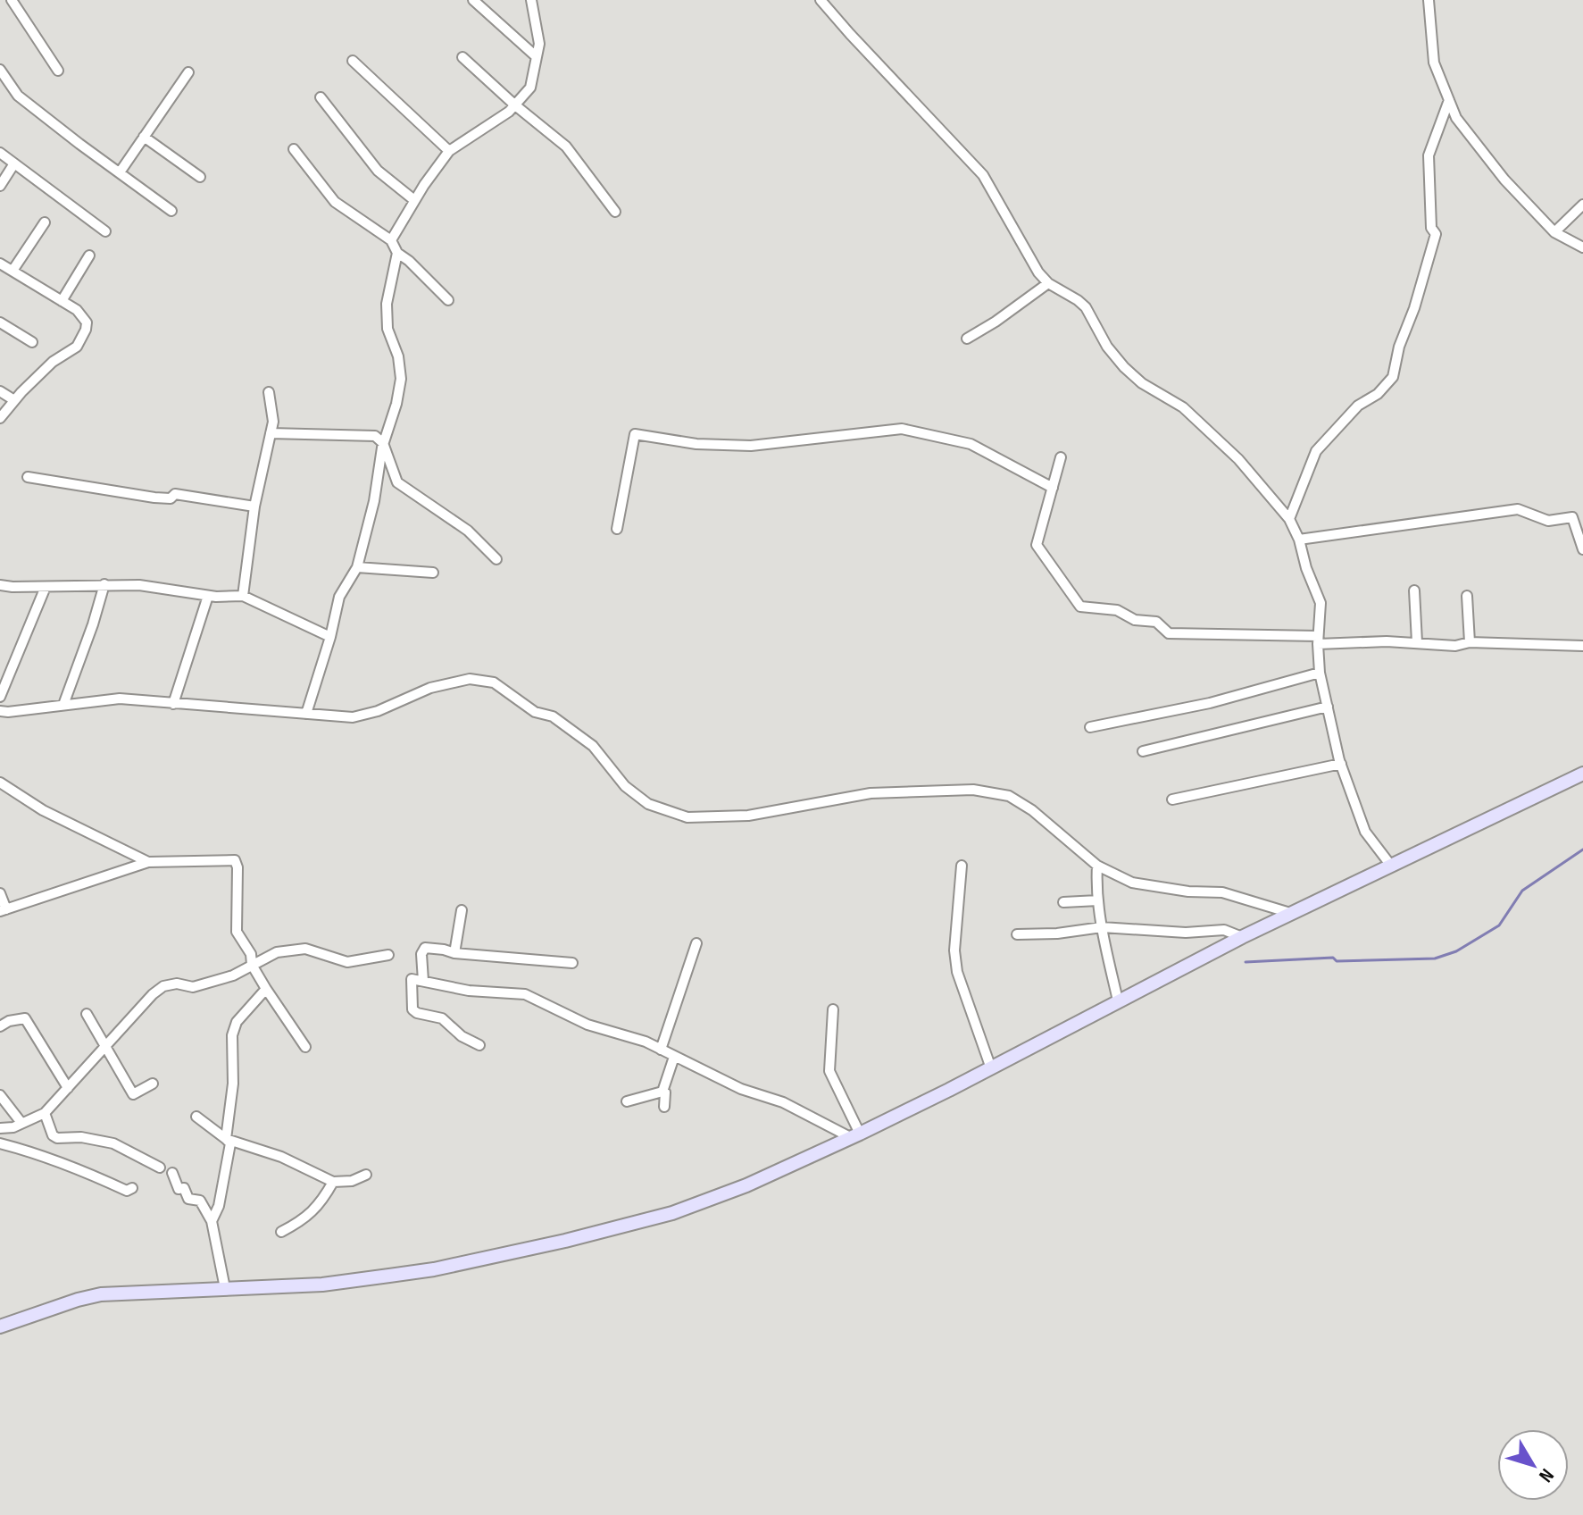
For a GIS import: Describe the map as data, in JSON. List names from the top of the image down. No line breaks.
{"north":"bottom right"}
